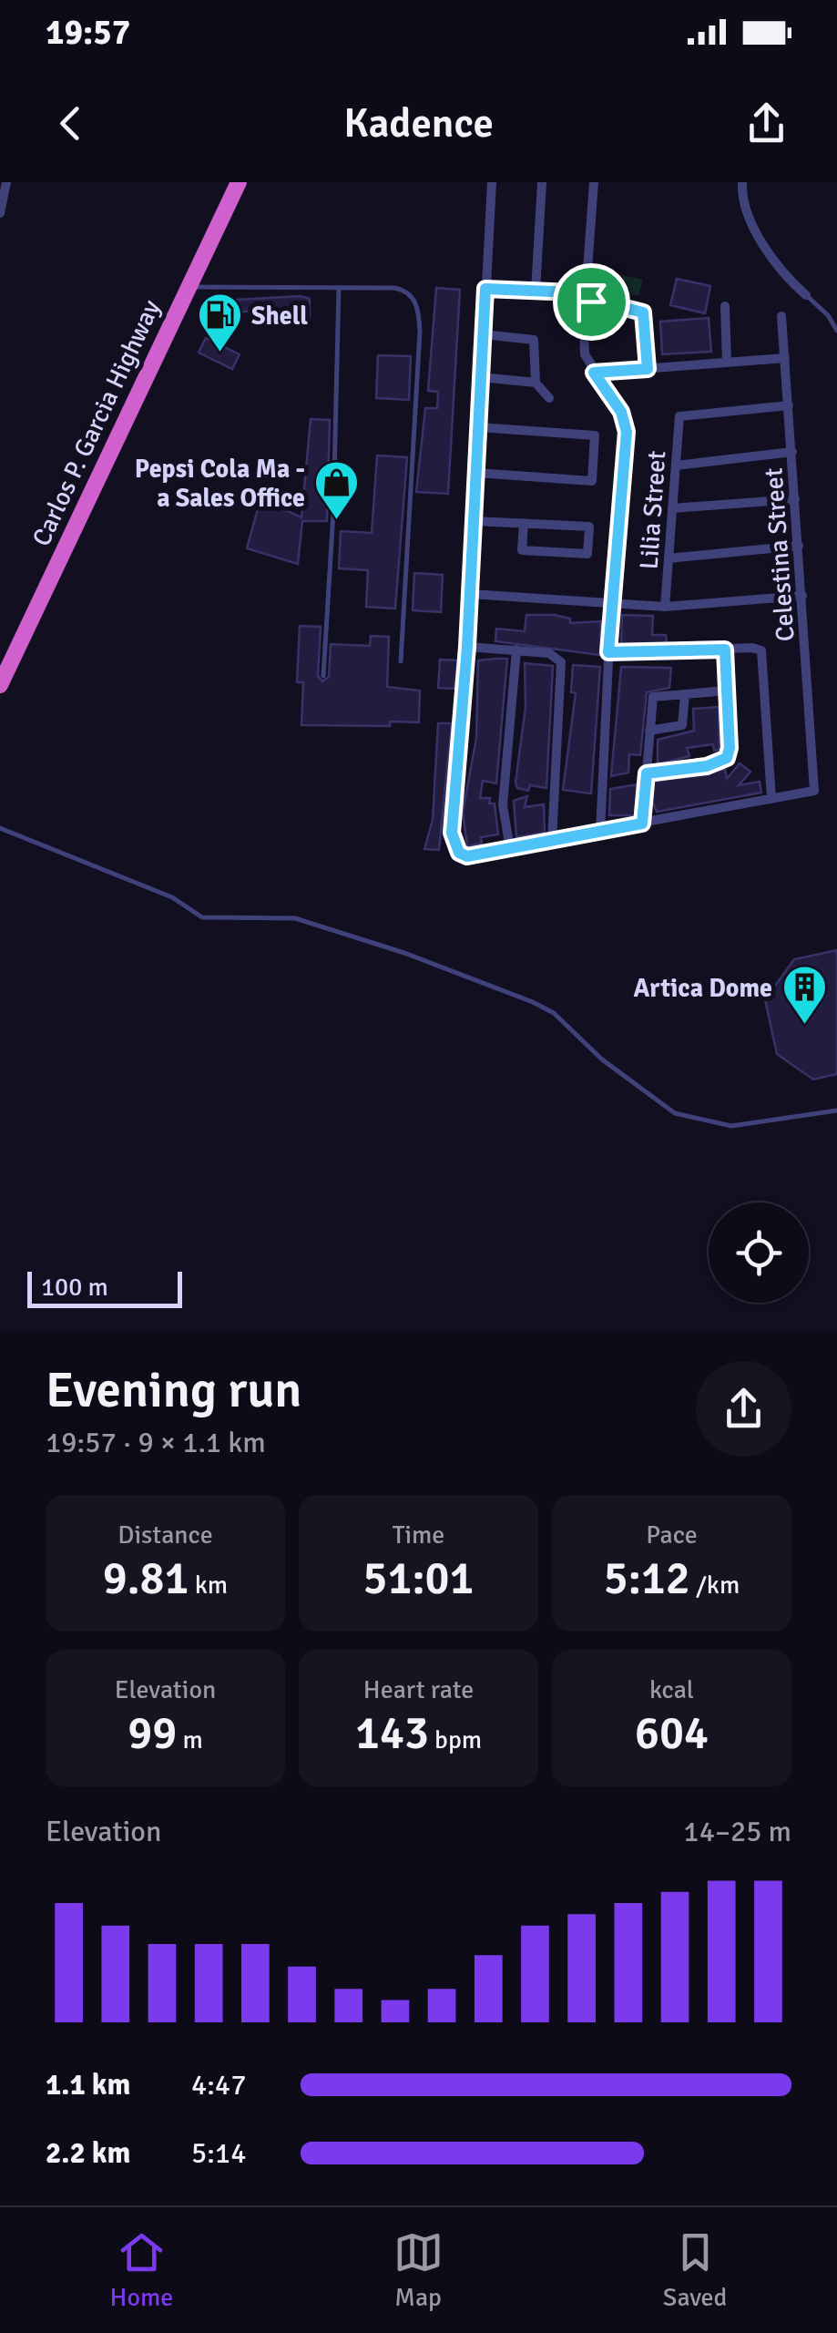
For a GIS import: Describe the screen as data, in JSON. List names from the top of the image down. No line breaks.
{"streets":{"highway":["Carlos P. Garcia Highway"],"street":["Lilia Street","Celestina Street"]},"crossings":[["Lilia Street","Celestina Street"]],"places":{"fuel station":["Shell"],"shop":["Pepsi Cola Ma - a Sales Office"],"building":["Artica Dome"]},"scale_bar":"100 m","page":{"status":"19:57","header":"Kadence","scale":"100 m","heading":["Evening run","19:57 · 9 × 1.1 km"],"stats":[["Distance","9.81 km"],["Time","51:01"],["Pace","5:12 /km"],["Elevation","99 m"],["Heart rate","143 bpm"],["kcal","604"]],"chart":["Elevation","14–25 m"],"list":[{"name":"1.1 km","note":"4:47"},{"name":"2.2 km","note":"5:14"}],"tabs":["Home","Map","Saved"]}}
